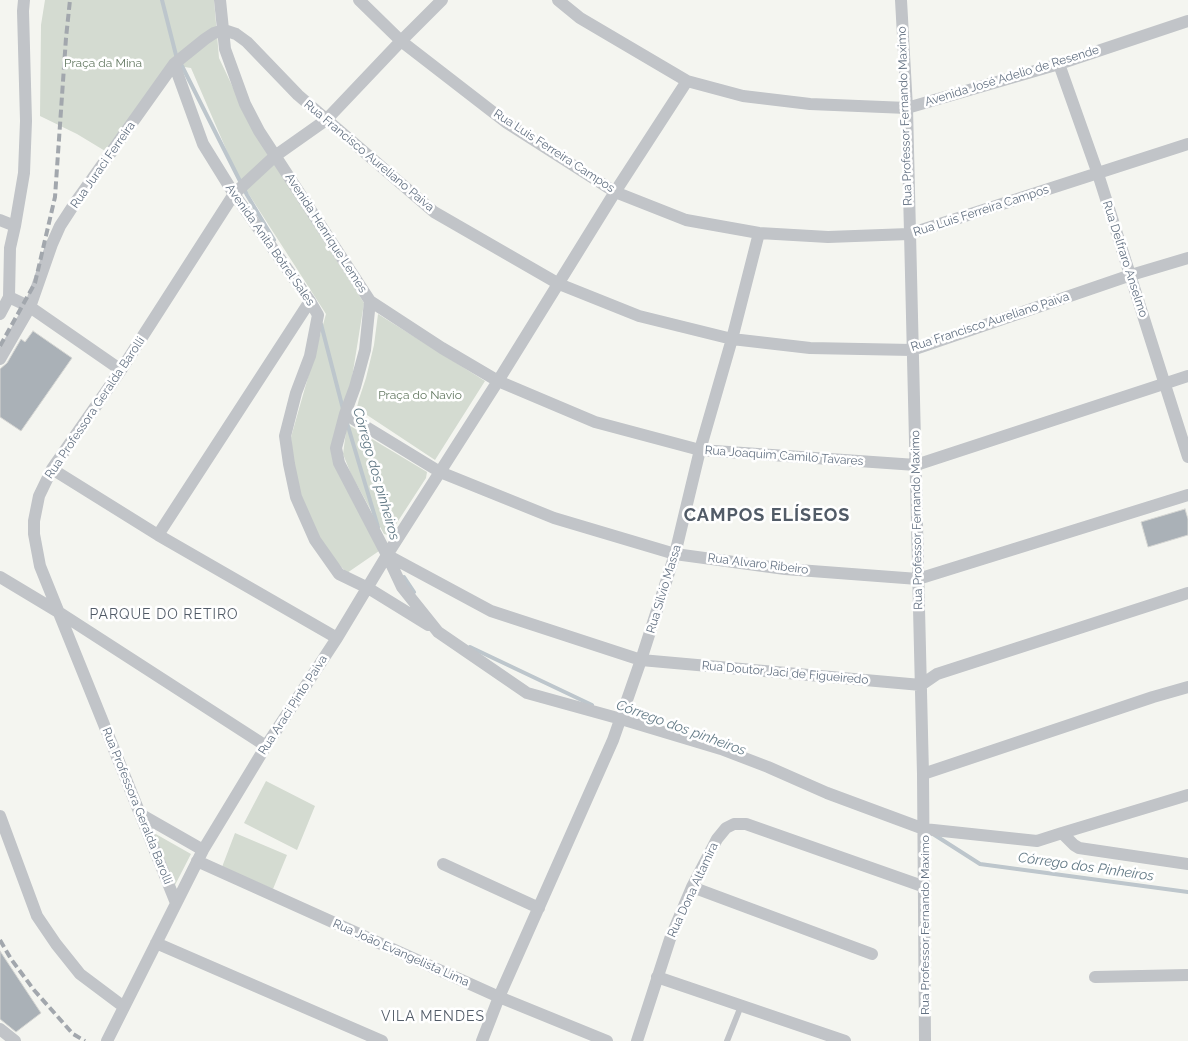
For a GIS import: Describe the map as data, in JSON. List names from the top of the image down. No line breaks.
{"streets":{"street":["Avenida José Adelio de Resende","Rua Professor Fernando Maximo","Rua Luis Ferreira Campos","Rua Francisco Aureliano Paiva","Rua Juraci Ferreira","Avenida Henrique Lemes","Avenida Anita Botrel Sales","Rua Delfraro Anselmo","Rua Professora Geralda Barolli","Rua Joaquim Camilo Tavares","Rua Alvaro Ribeiro","Rua Silvio Massa","Rua Doutor Jaci de Figueiredo","Rua Araci Pinto Paiva","Rua Dona Altamira","Rua João Evangelista Lima"]},"crossings":[["Avenida José Adelio de Resende","Rua Professor Fernando Maximo"],["Avenida José Adelio de Resende","Rua Delfraro Anselmo"],["Avenida José Adelio de Resende","Rua Araci Pinto Paiva"],["Rua Professor Fernando Maximo","Rua Luis Ferreira Campos"],["Rua Professor Fernando Maximo","Rua Francisco Aureliano Paiva"],["Rua Professor Fernando Maximo","Avenida Henrique Lemes"],["Rua Professor Fernando Maximo","Rua Joaquim Camilo Tavares"],["Rua Professor Fernando Maximo","Rua Alvaro Ribeiro"],["Rua Professor Fernando Maximo","Rua Doutor Jaci de Figueiredo"],["Rua Professor Fernando Maximo","Rua Dona Altamira"],["Rua Luis Ferreira Campos","Rua Delfraro Anselmo"],["Rua Luis Ferreira Campos","Rua Professora Geralda Barolli"],["Rua Luis Ferreira Campos","Rua Silvio Massa"],["Rua Luis Ferreira Campos","Rua Araci Pinto Paiva"],["Rua Francisco Aureliano Paiva","Rua Juraci Ferreira"],["Rua Francisco Aureliano Paiva","Avenida Henrique Lemes"],["Rua Francisco Aureliano Paiva","Rua Delfraro Anselmo"],["Rua Francisco Aureliano Paiva","Rua Professora Geralda Barolli"],["Rua Francisco Aureliano Paiva","Rua Silvio Massa"],["Rua Francisco Aureliano Paiva","Rua Araci Pinto Paiva"],["Rua Juraci Ferreira","Avenida Henrique Lemes"],["Rua Juraci Ferreira","Avenida Anita Botrel Sales"],["Avenida Henrique Lemes","Avenida Anita Botrel Sales"],["Avenida Henrique Lemes","Rua Professora Geralda Barolli"],["Avenida Henrique Lemes","Rua Joaquim Camilo Tavares"],["Avenida Henrique Lemes","Rua Alvaro Ribeiro"],["Avenida Henrique Lemes","Rua Silvio Massa"],["Avenida Henrique Lemes","Rua Doutor Jaci de Figueiredo"],["Avenida Henrique Lemes","Rua Araci Pinto Paiva"],["Avenida Anita Botrel Sales","Rua Professora Geralda Barolli"],["Avenida Anita Botrel Sales","Rua Araci Pinto Paiva"],["Rua Delfraro Anselmo","Rua Joaquim Camilo Tavares"],["Rua Professora Geralda Barolli","Rua Araci Pinto Paiva"],["Rua Professora Geralda Barolli","Rua João Evangelista Lima"],["Rua Joaquim Camilo Tavares","Rua Silvio Massa"],["Rua Joaquim Camilo Tavares","Rua Araci Pinto Paiva"],["Rua Alvaro Ribeiro","Rua Silvio Massa"],["Rua Alvaro Ribeiro","Rua Araci Pinto Paiva"],["Rua Silvio Massa","Rua Doutor Jaci de Figueiredo"],["Rua Silvio Massa","Rua João Evangelista Lima"],["Rua Doutor Jaci de Figueiredo","Rua Araci Pinto Paiva"],["Rua Araci Pinto Paiva","Rua João Evangelista Lima"]],"districts":["CAMPOS ELÍSEOS","PARQUE DO RETIRO","VILA MENDES"],"water":["Córrego dos pinheiros","Córrego dos Pinheiros"],"parks":["Praça da Mina","Praça do Navio"]}
